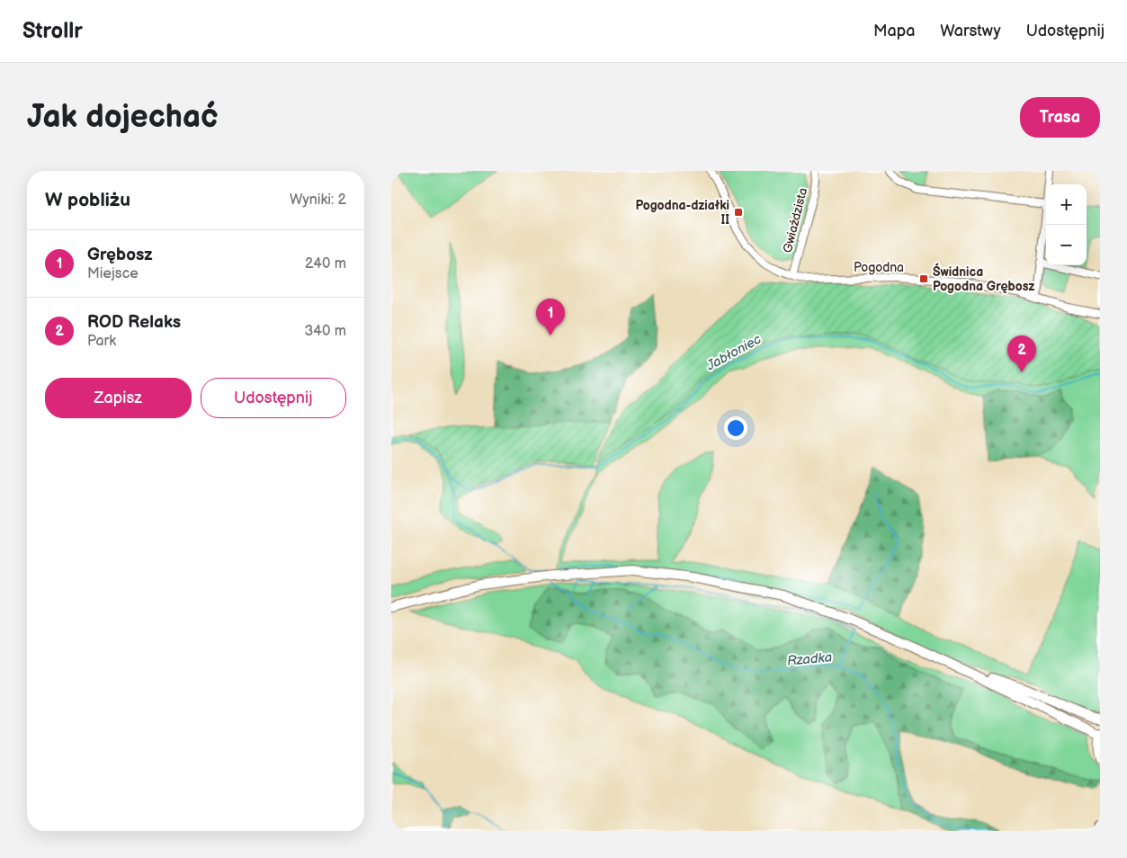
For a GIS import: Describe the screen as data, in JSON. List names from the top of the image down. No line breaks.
{"streets":{"street":["Gwiaździsta","Pogodna"]},"crossings":[["Gwiaździsta","Pogodna"]],"water":["Jabłoniec","Rzadka"],"places":{"transit":["Pogodna-działki II","Świdnica Pogodna Grębosz"]},"page":{"header":"Strollr","nav":["Mapa","Warstwy","Udostępnij"],"buttons":["Trasa",["Zapisz","Udostępnij"]],"title":"Jak dojechać","heading":["W pobliżu","Wyniki: 2"],"map_buttons":["+","−"],"list":[{"mark":"1","name":"Grębosz","note":"Miejsce","value":"240 m"},{"mark":"2","name":"ROD Relaks","note":"Park","value":"340 m"}],"pins":["1","2"]}}
